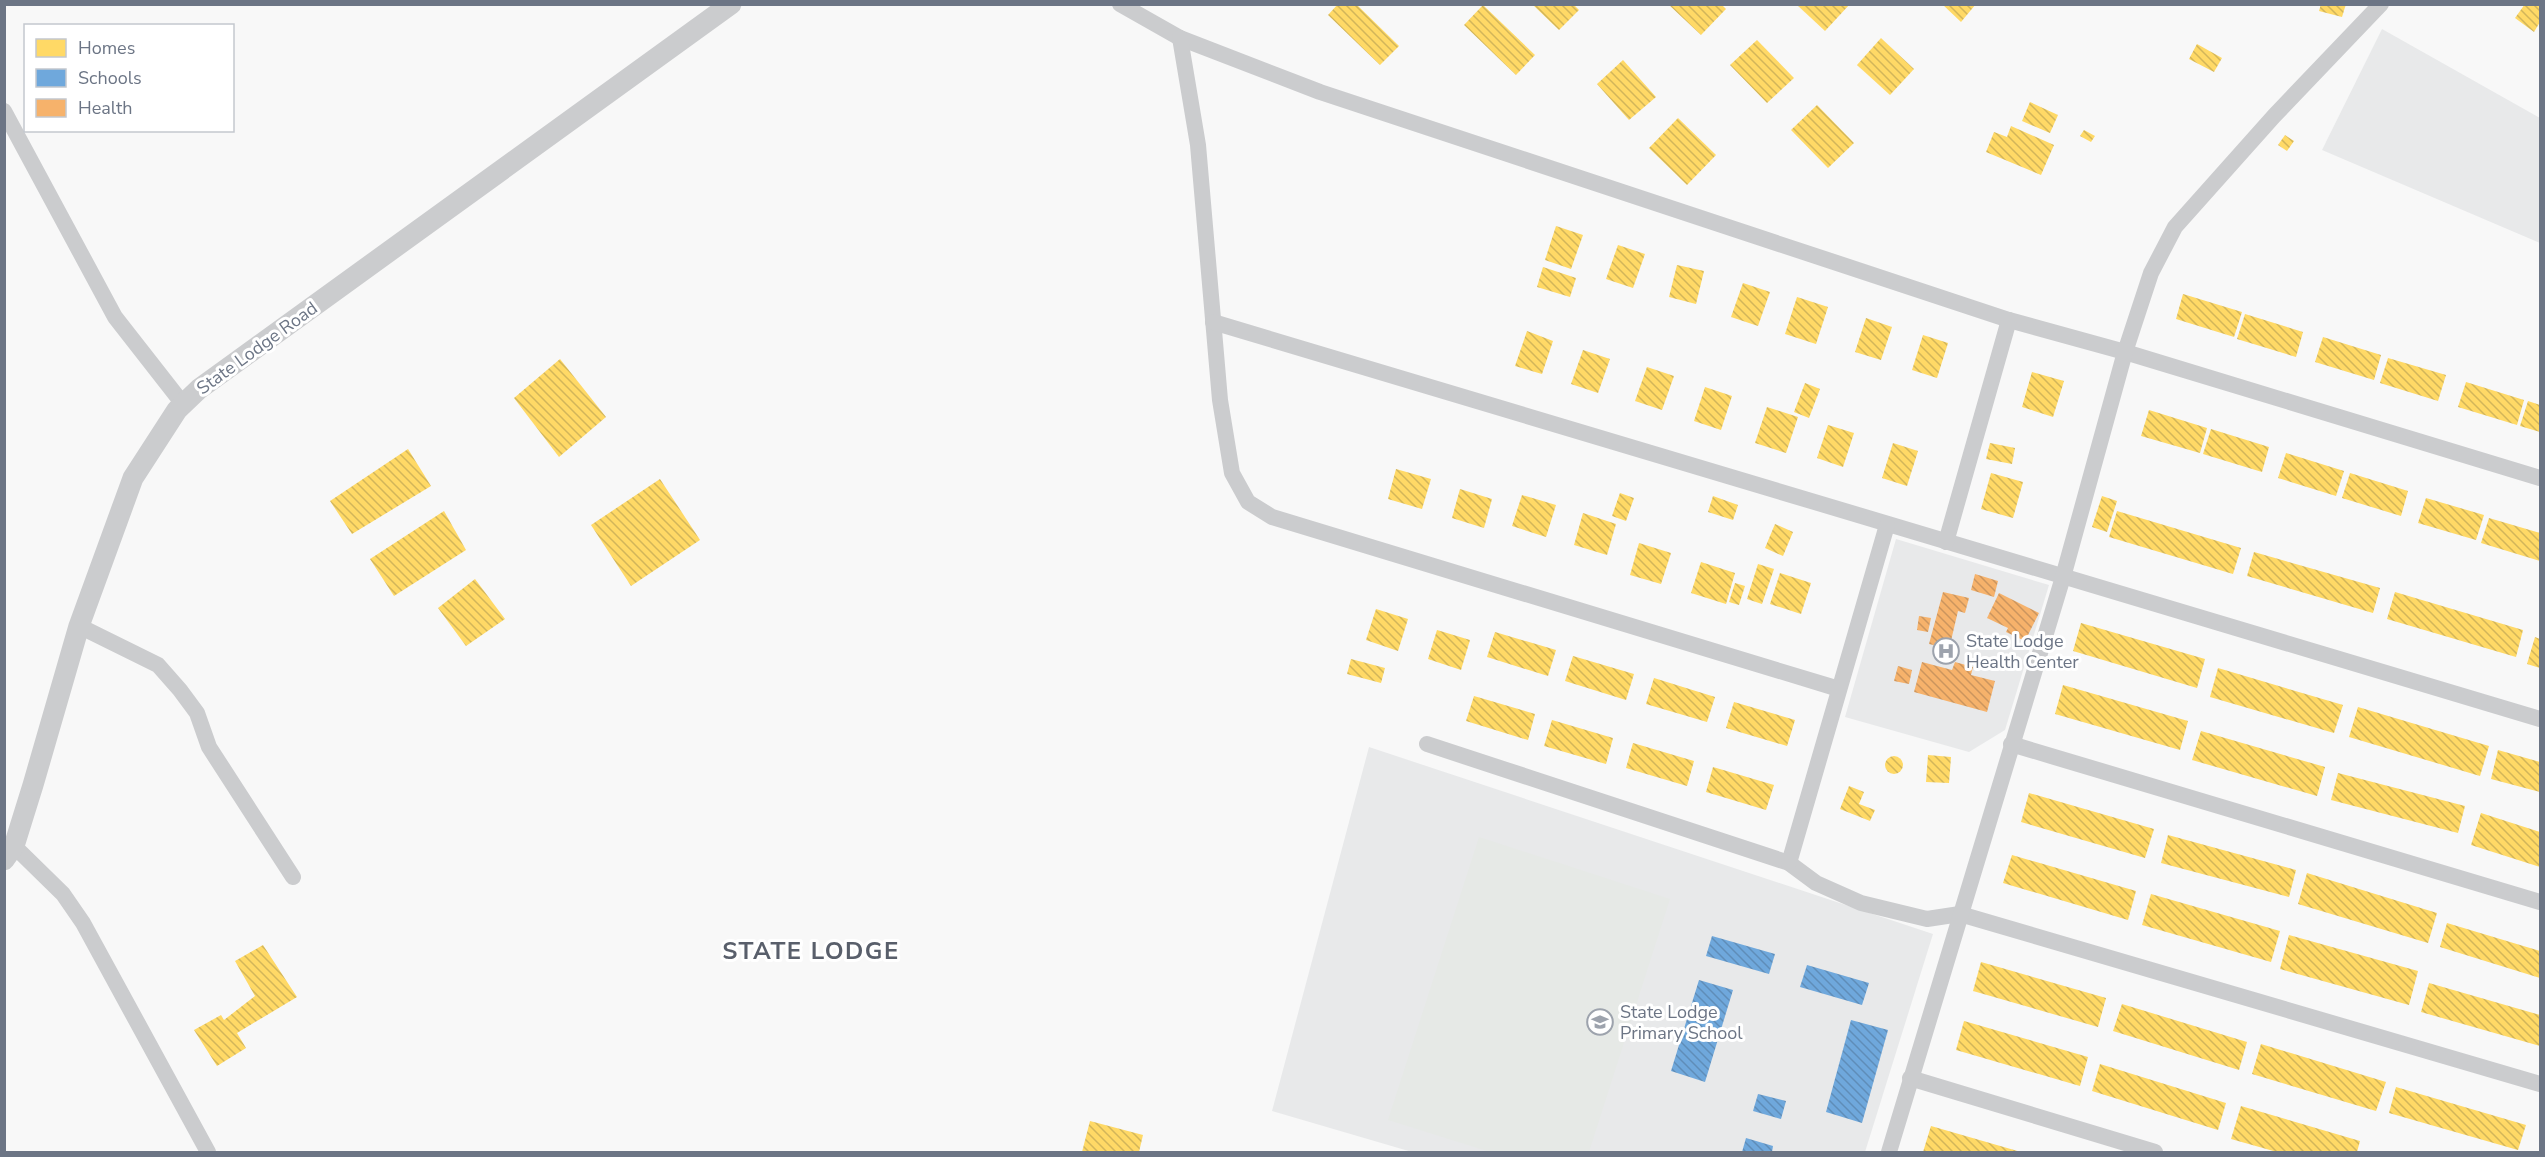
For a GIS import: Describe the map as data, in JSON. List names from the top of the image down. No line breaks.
{"streets":{"street":["State Lodge Road"]},"districts":["STATE LODGE"],"places":{"hospital":["State Lodge Health Center"],"school or university":["State Lodge Primary School"]},"legend":["Homes","Schools","Health"]}
